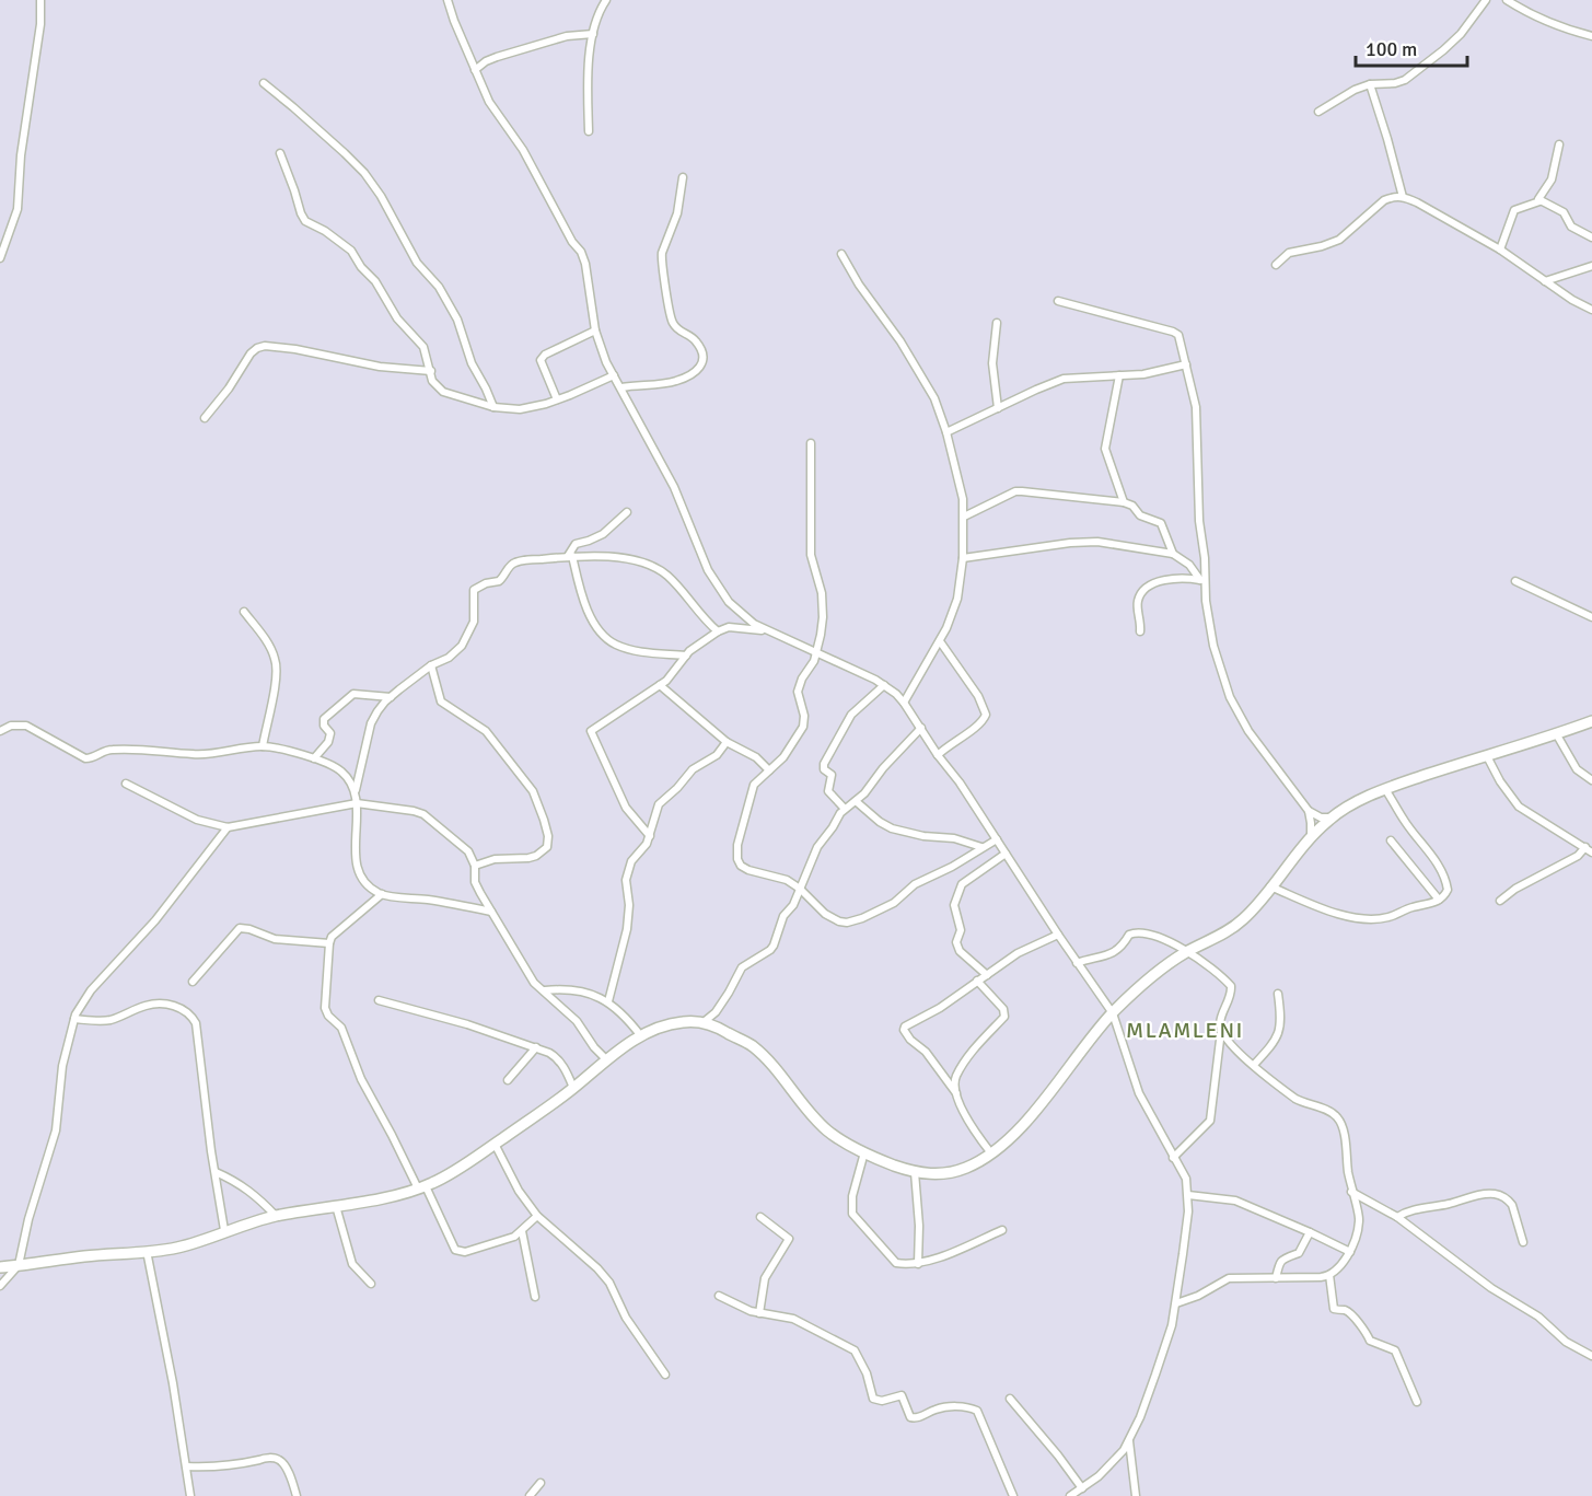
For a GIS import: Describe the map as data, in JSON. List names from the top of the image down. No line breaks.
{"districts":["MLAMLENI"],"scale_bar":"100 m"}
